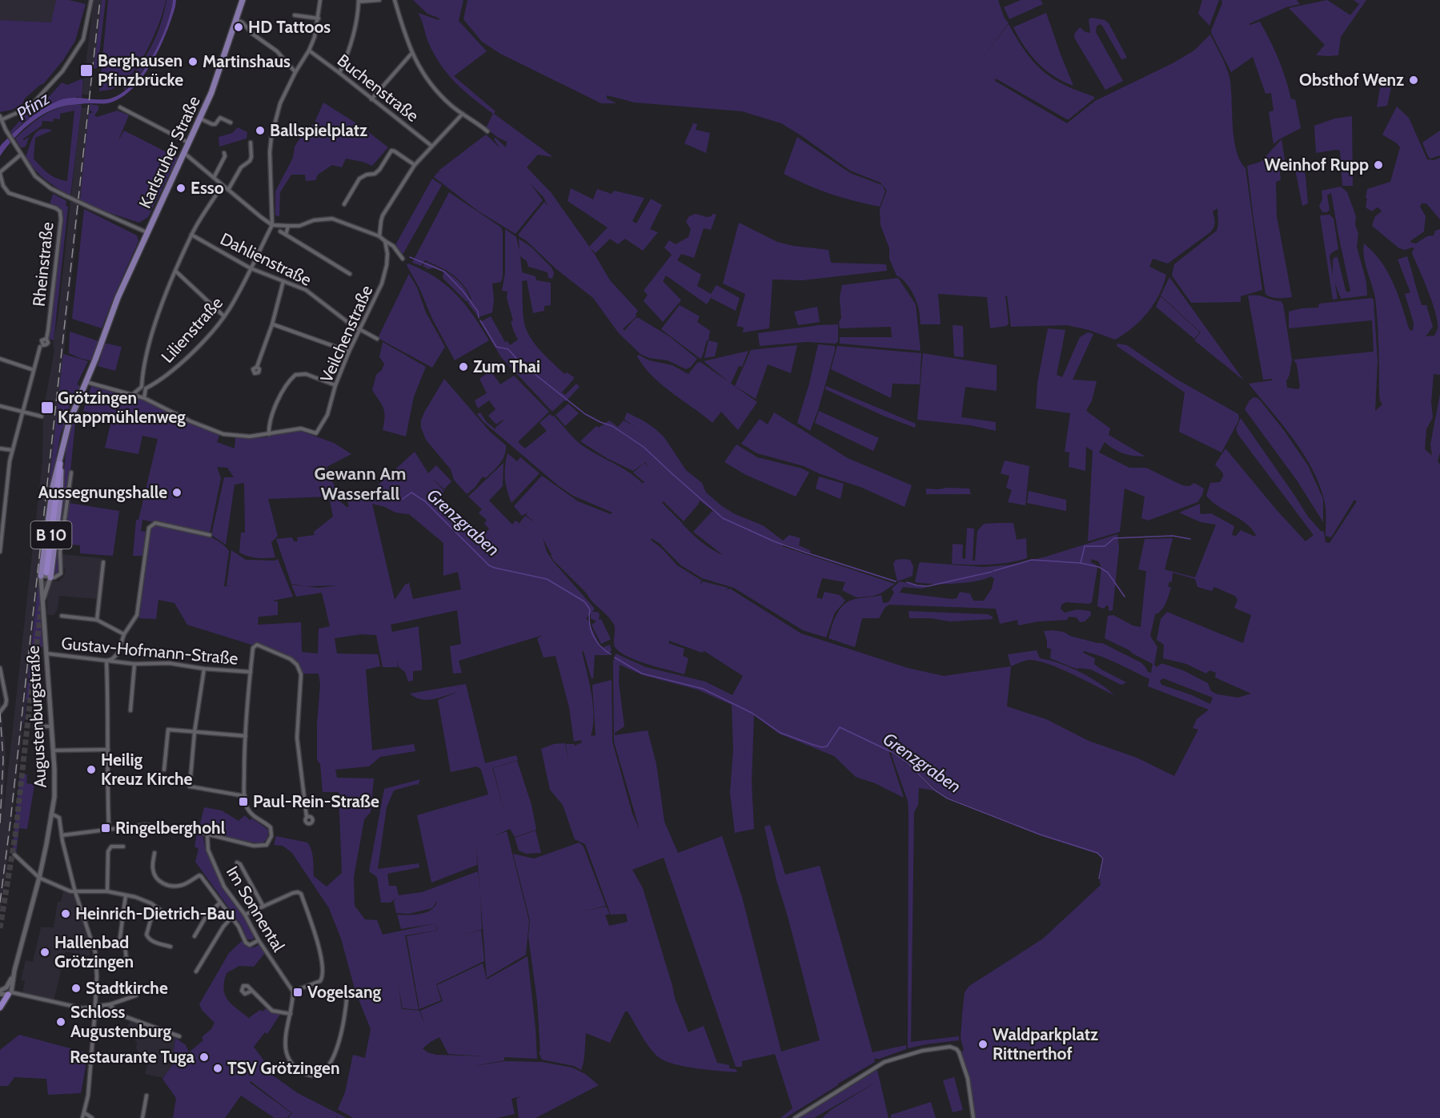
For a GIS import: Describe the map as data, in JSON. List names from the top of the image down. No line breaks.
{"streets":{"highway":["B 10"],"main road":["Karlsruher Straße"],"street":["Buchenstraße","Dahlienstraße","Rheinstraße","Lilienstraße","Veilchenstraße","Gustav-Hofmann-Straße","Augustenburgstraße","Im Sonnental"]},"crossings":[["Karlsruher Straße","B 10"],["Dahlienstraße","Lilienstraße"],["Dahlienstraße","Veilchenstraße"],["B 10","Augustenburgstraße"],["Gustav-Hofmann-Straße","Augustenburgstraße"]],"districts":["Gewann Am Wasserfall"],"water":["Pfinz","Grenzgraben"],"places":{"other":["HD Tattoos","Martinshaus","Obsthof Wenz","Ballspielplatz","Weinhof Rupp","Esso","Zum Thai","Aussegnungshalle","Heilig Kreuz Kirche","Heinrich-Dietrich-Bau","Hallenbad Grötzingen","Stadtkirche","Schloss Augustenburg","Waldparkplatz Rittnerthof","Restaurante Tuga","TSV Grötzingen"],"transit":["Berghausen Pfinzbrücke","Grötzingen Krappmühlenweg","Paul-Rein-Straße","Ringelberghohl","Vogelsang"]}}
